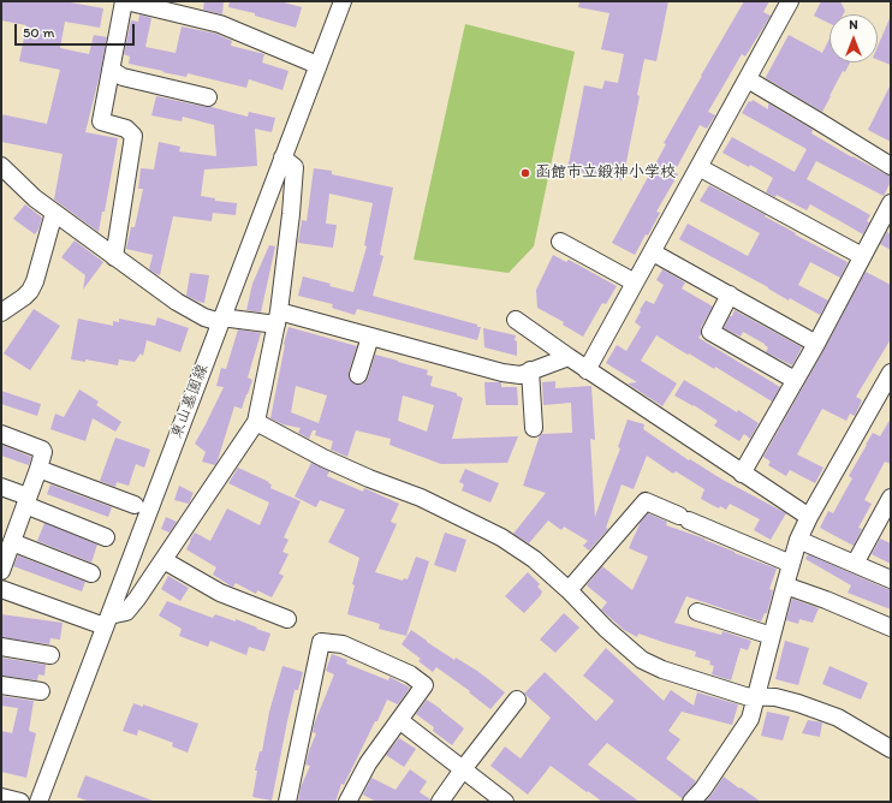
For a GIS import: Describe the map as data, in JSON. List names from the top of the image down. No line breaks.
{"streets":{"street":["東山墓園線"]},"places":["函館市立鍛神小学校"],"scale_bar":"50 m","north":"top"}
